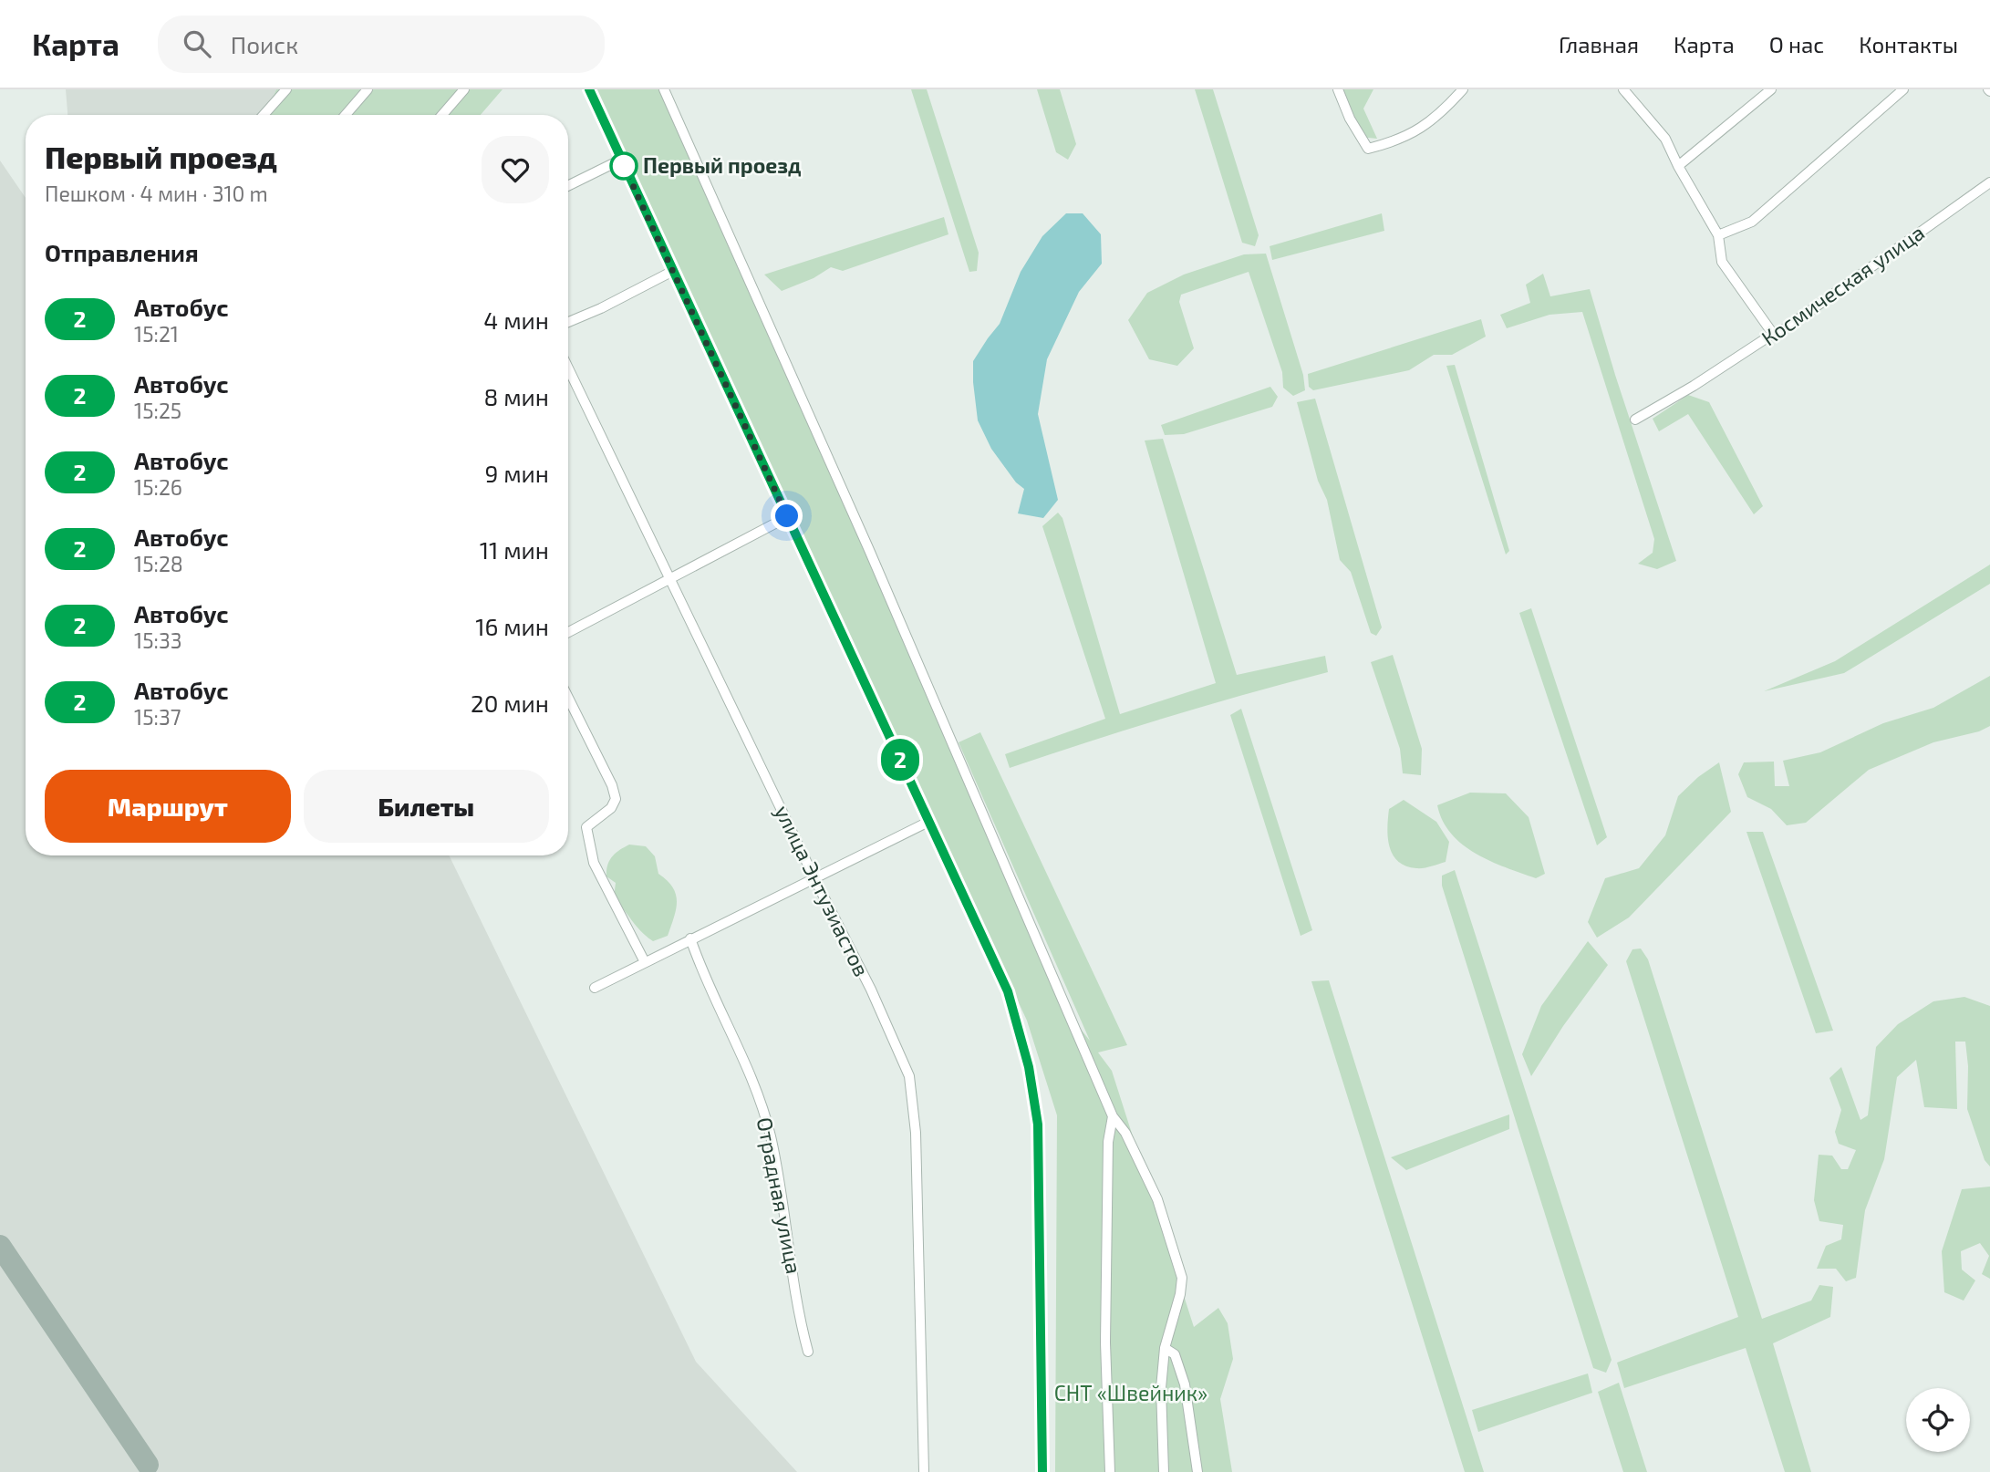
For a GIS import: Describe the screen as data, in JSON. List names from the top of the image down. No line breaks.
{"streets":{"street":["Космическая улица","улица Энтузиастов","Отрадная улица"]},"parks":["СНТ «Швейник»"],"places":["Первый проезд"],"lines":["bus line 2"],"page":{"header":"Карта","search":"Поиск","nav":["Главная","Карта","О нас","Контакты"],"on_map":"2","heading":[["Первый проезд","Пешком · 4 мин · 310 m"],"Отправления"],"list":[{"mark":"2","name":"Автобус","note":"15:21","value":"4 мин"},{"mark":"2","name":"Автобус","note":"15:25","value":"8 мин"},{"mark":"2","name":"Автобус","note":"15:26","value":"9 мин"},{"mark":"2","name":"Автобус","note":"15:28","value":"11 мин"},{"mark":"2","name":"Автобус","note":"15:33","value":"16 мин"},{"mark":"2","name":"Автобус","note":"15:37","value":"20 мин"}],"buttons":["Маршрут","Билеты"]}}
